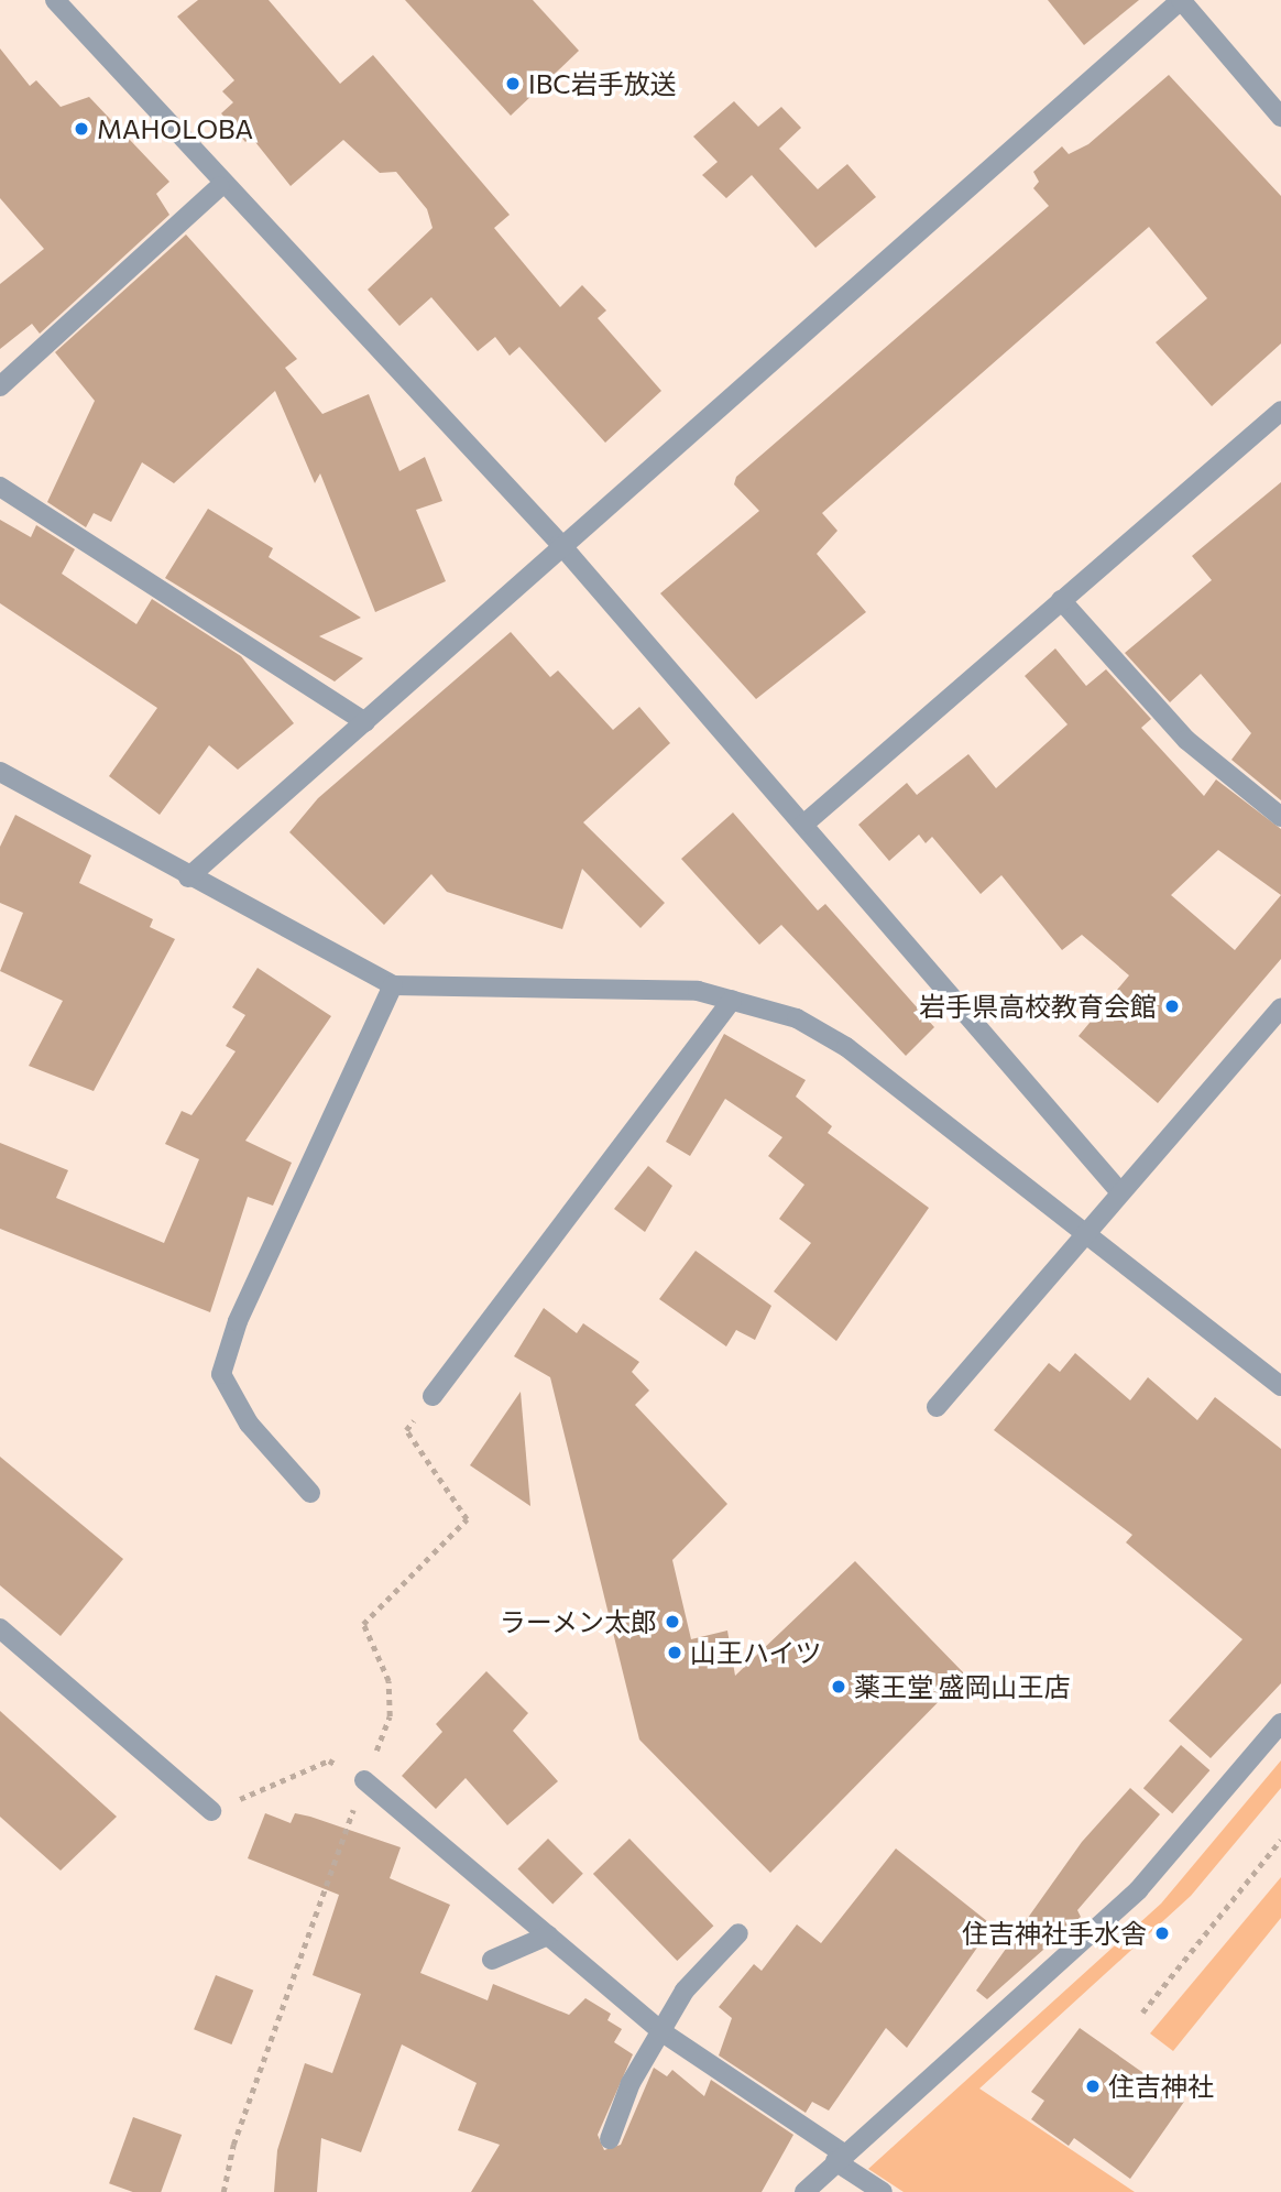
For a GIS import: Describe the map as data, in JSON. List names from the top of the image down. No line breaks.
{"places":["IBC岩手放送","MAHOLOBA","岩手県高校教育会館","ラーメン太郎","山王ハイツ","薬王堂 盛岡山王店","住吉神社手水舎","住吉神社"]}
